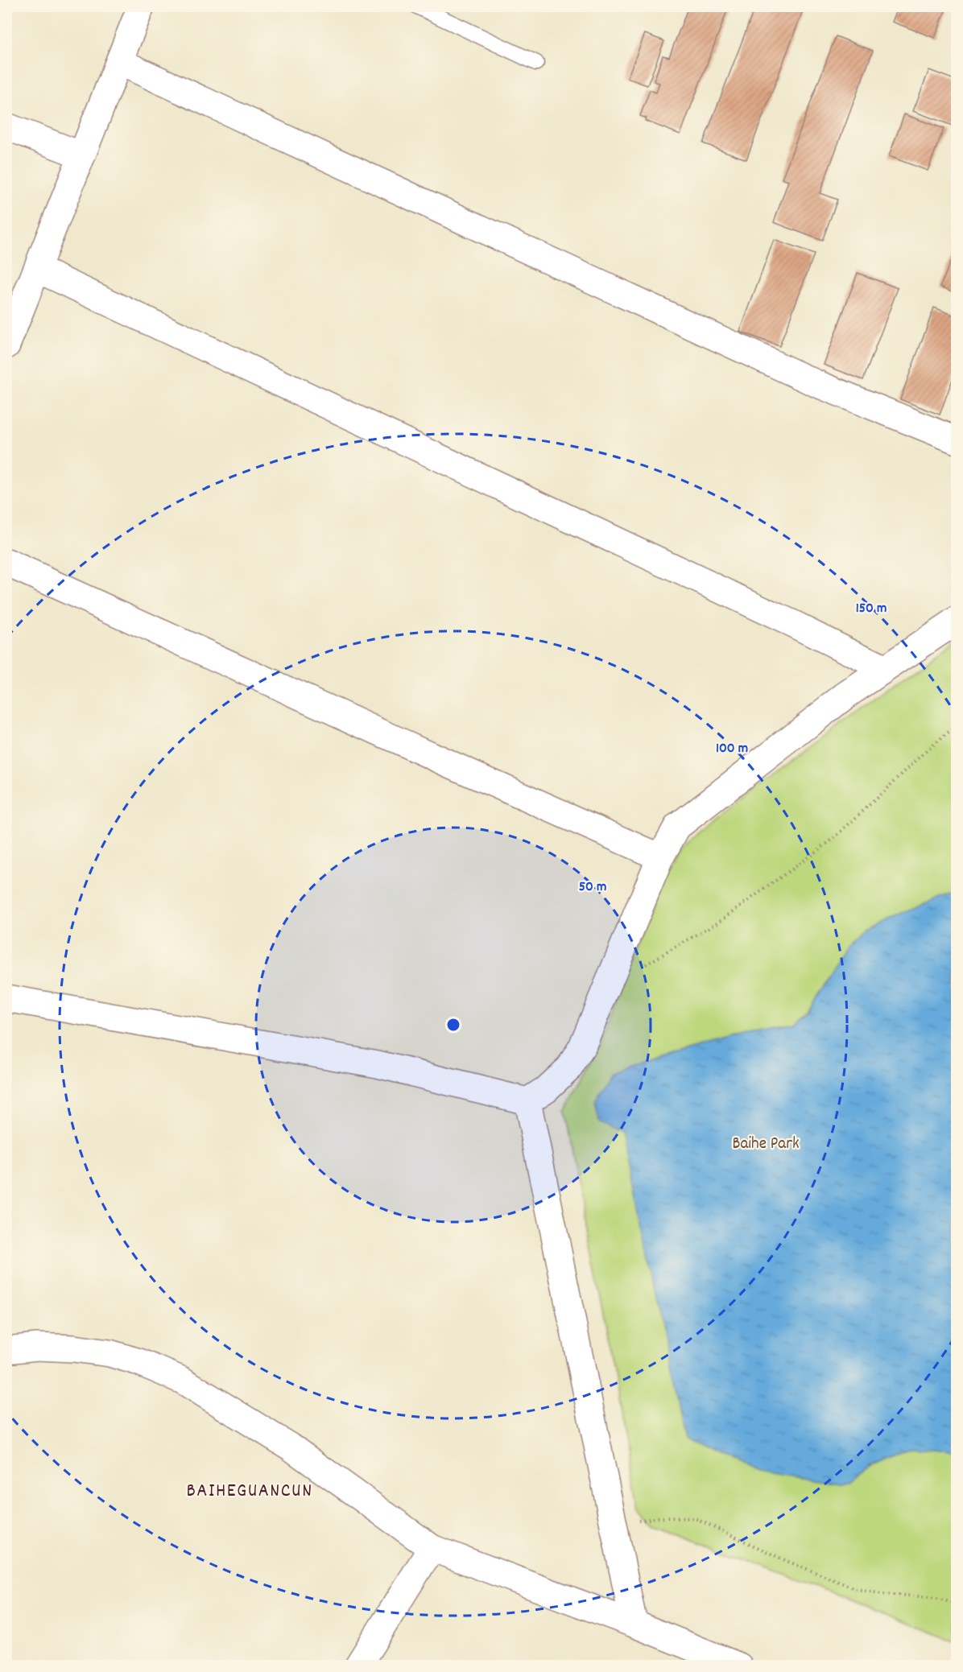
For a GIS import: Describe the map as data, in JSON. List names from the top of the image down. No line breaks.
{"districts":["BAIHEGUANCUN"],"parks":["Baihe Park"],"rings":["150 m","100 m","50 m"]}
